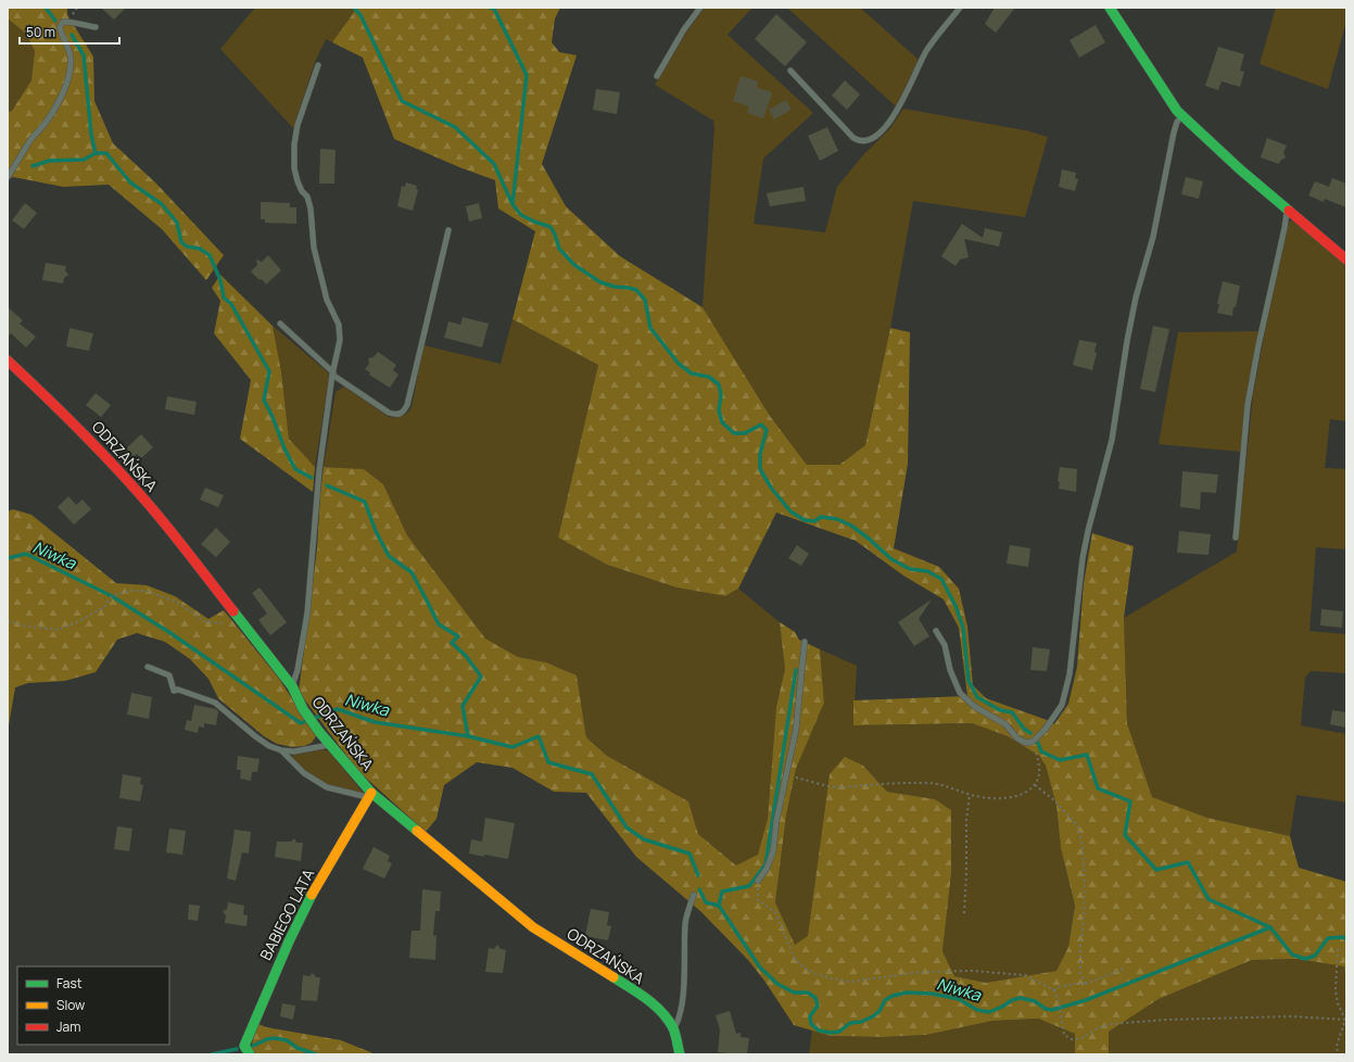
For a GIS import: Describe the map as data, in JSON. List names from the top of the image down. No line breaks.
{"streets":{"street":["ODRZAŃSKA","BABIEGO LATA"]},"crossings":[["ODRZAŃSKA","BABIEGO LATA"]],"water":["Niwka"],"legend":["Fast","Slow","Jam"],"scale_bar":"50 m"}
